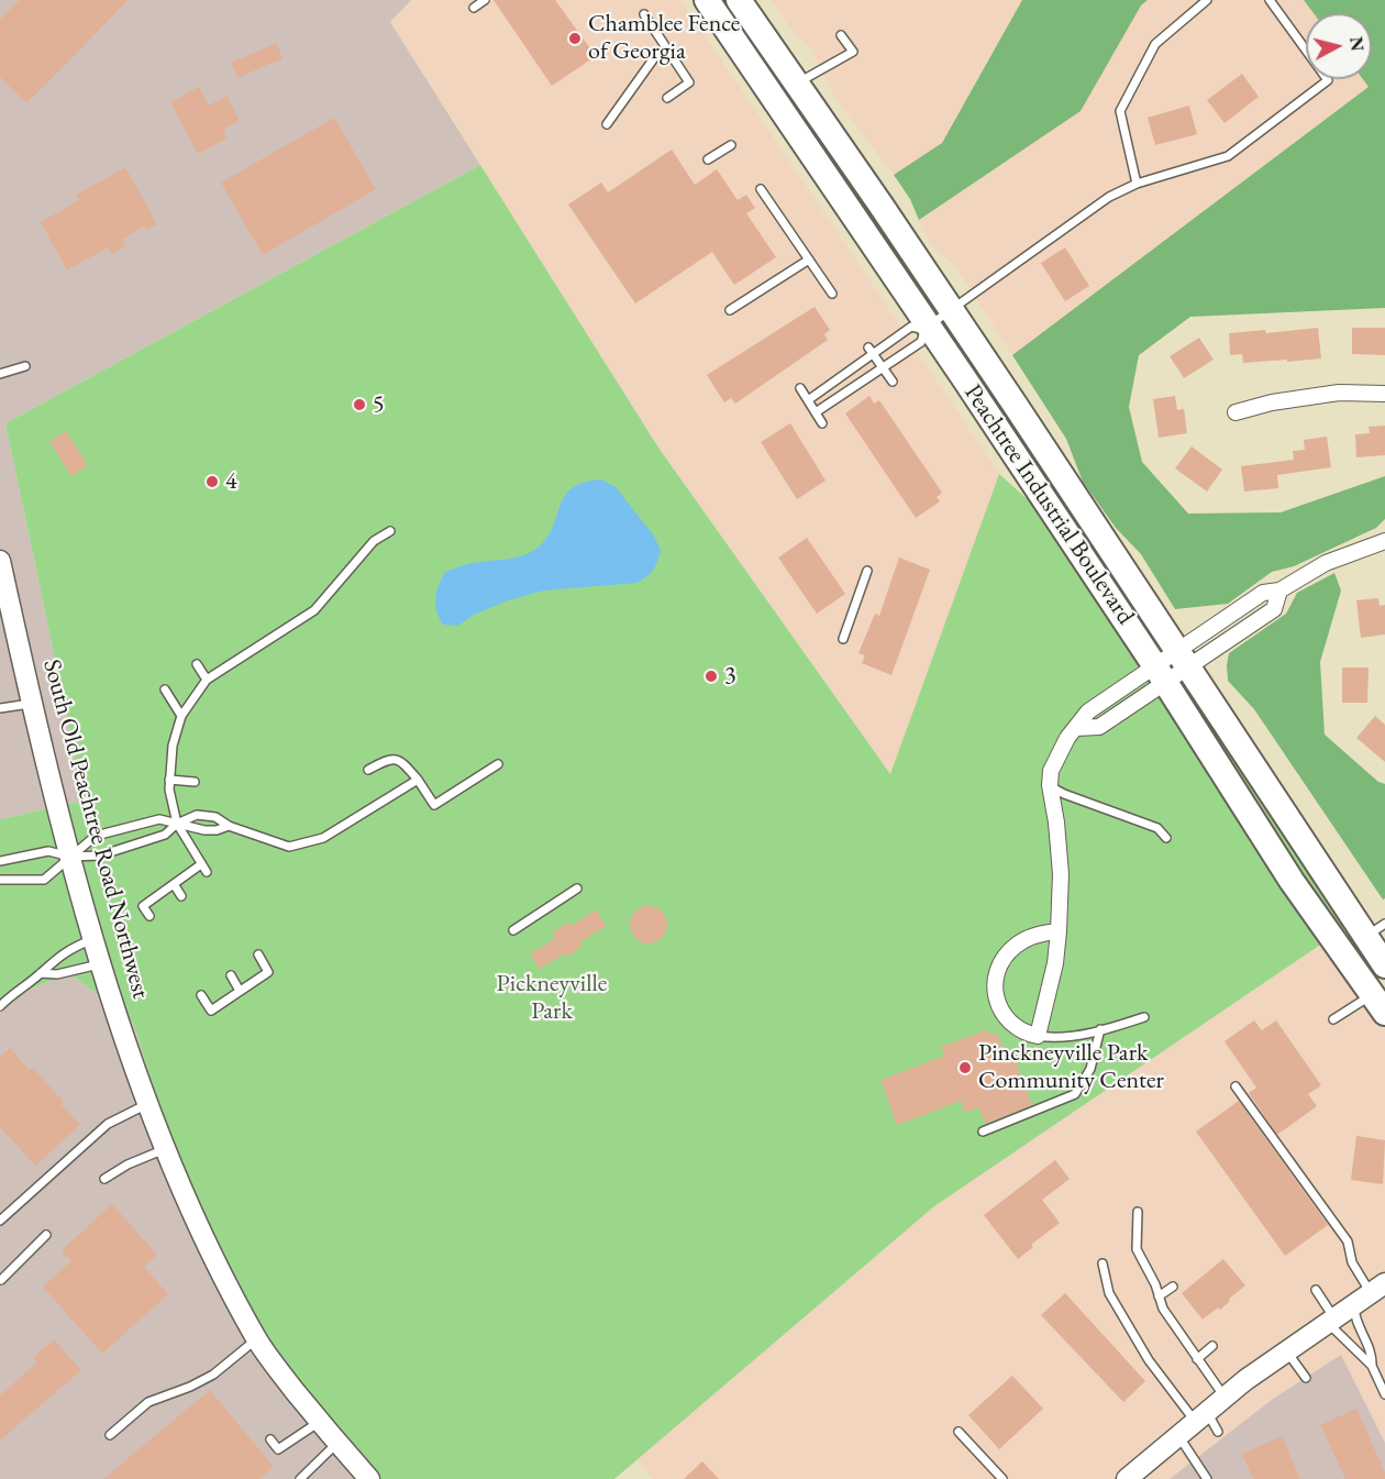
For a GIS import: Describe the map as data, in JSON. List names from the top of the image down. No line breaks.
{"streets":{"highway":["Peachtree Industrial Boulevard"],"street":["South Old Peachtree Road Northwest"]},"parks":["Pickneyville Park"],"places":["Chamblee Fence of Georgia","5","4","3","Pinckneyville Park Community Center"],"north":"right"}
